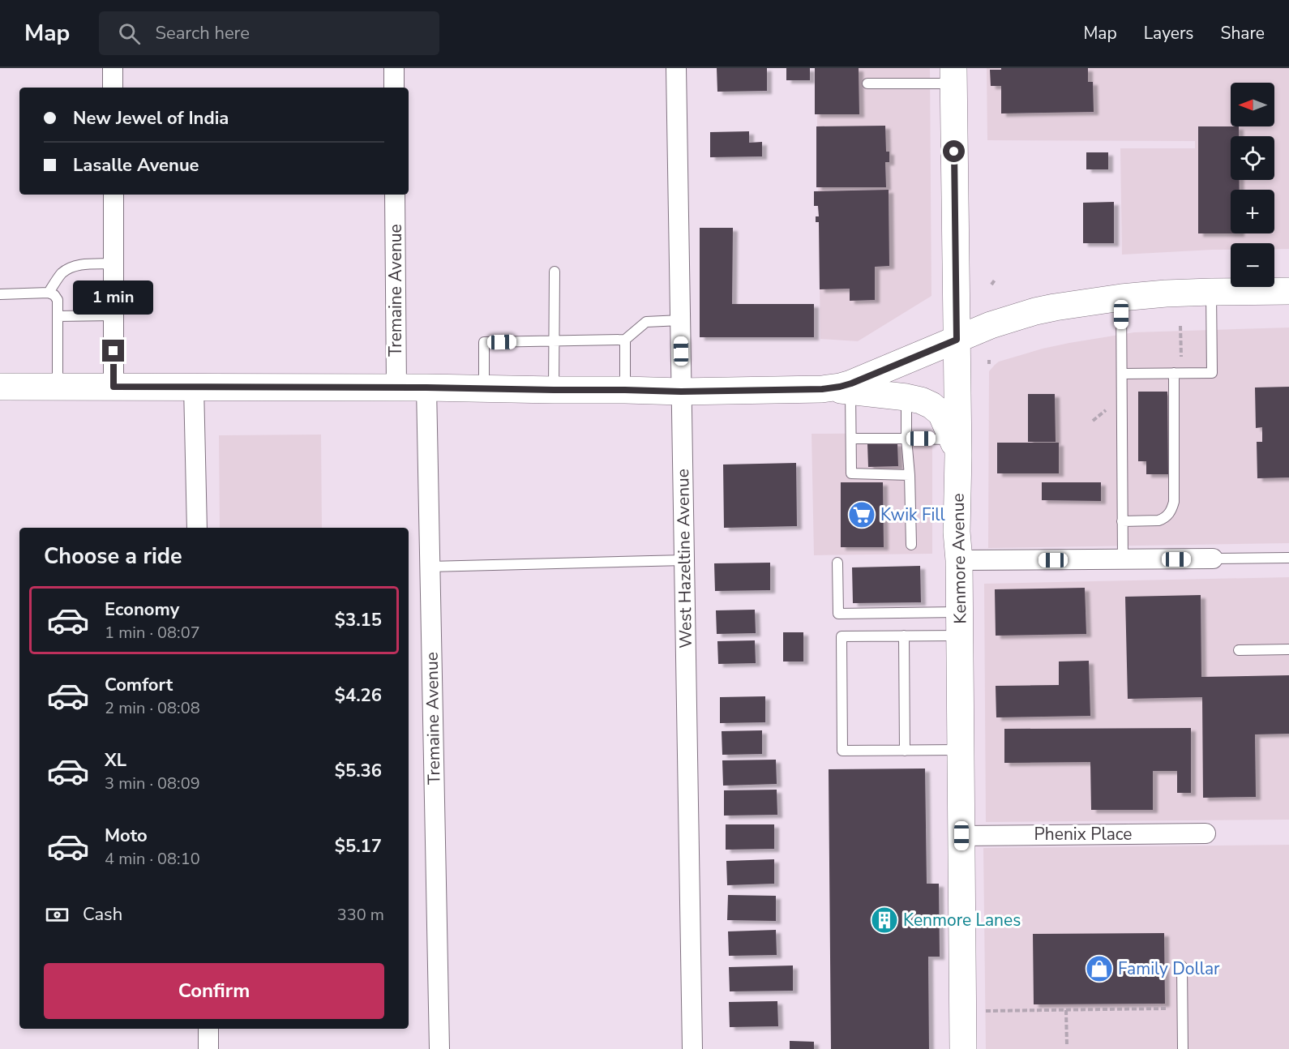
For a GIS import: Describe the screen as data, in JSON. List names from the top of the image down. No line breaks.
{"streets":{"street":["Tremaine Avenue","West Hazeltine Avenue","Kenmore Avenue","Phenix Place"]},"crossings":[["Kenmore Avenue","Phenix Place"]],"places":{"supermarket":["Kwik Fill"],"building":["Kenmore Lanes"],"shop":["Family Dollar"]},"north":"left","page":{"header":"Map","search":"Search here","nav":["Map","Layers","Share"],"map_buttons":["+","−"],"banner":["New Jewel of India","Lasalle Avenue"],"bubble":"1 min","heading":"Choose a ride","list":[{"name":"Economy","note":"1 min · 08:07","value":"$3.15"},{"name":"Comfort","note":"2 min · 08:08","value":"$4.26"},{"name":"XL","note":"3 min · 08:09","value":"$5.36"},{"name":"Moto","note":"4 min · 08:10","value":"$5.17"}],"pay":["Cash","330 m"],"buttons":"Confirm"}}
